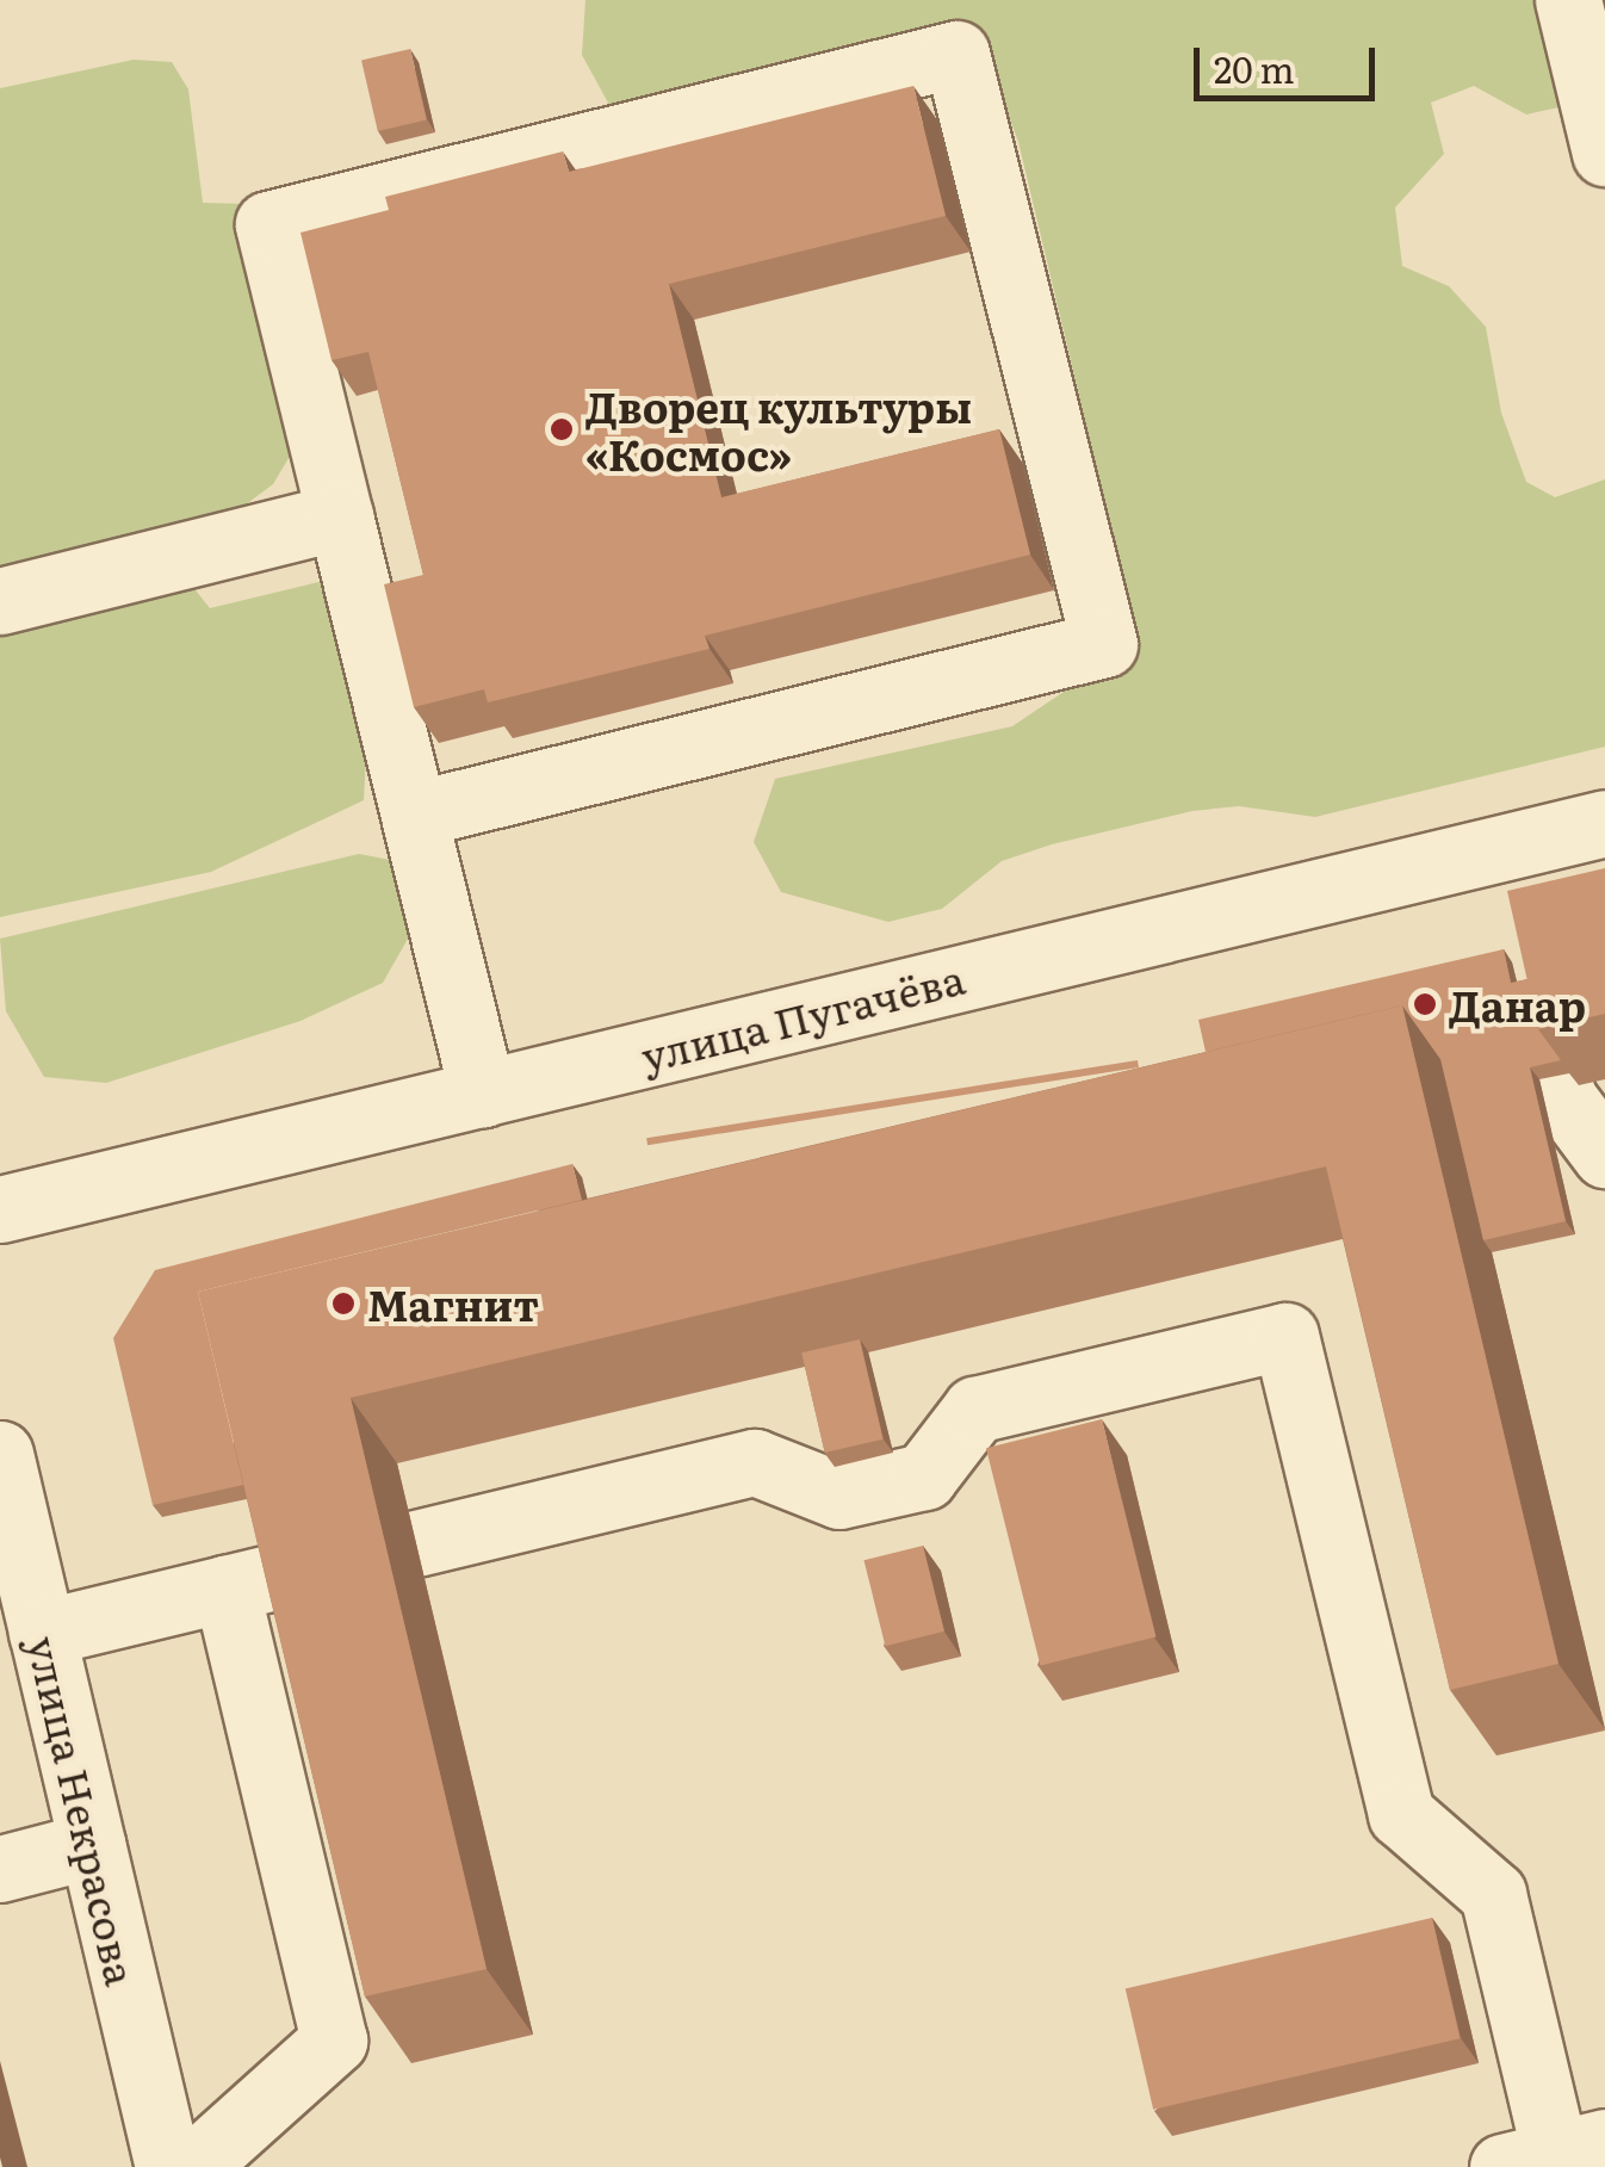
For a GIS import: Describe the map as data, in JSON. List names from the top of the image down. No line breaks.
{"streets":{"street":["улица Пугачёва","улица Некрасова"]},"places":["Дворец культуры «Космос»","Данар","Магнит"],"scale_bar":"20 m"}
